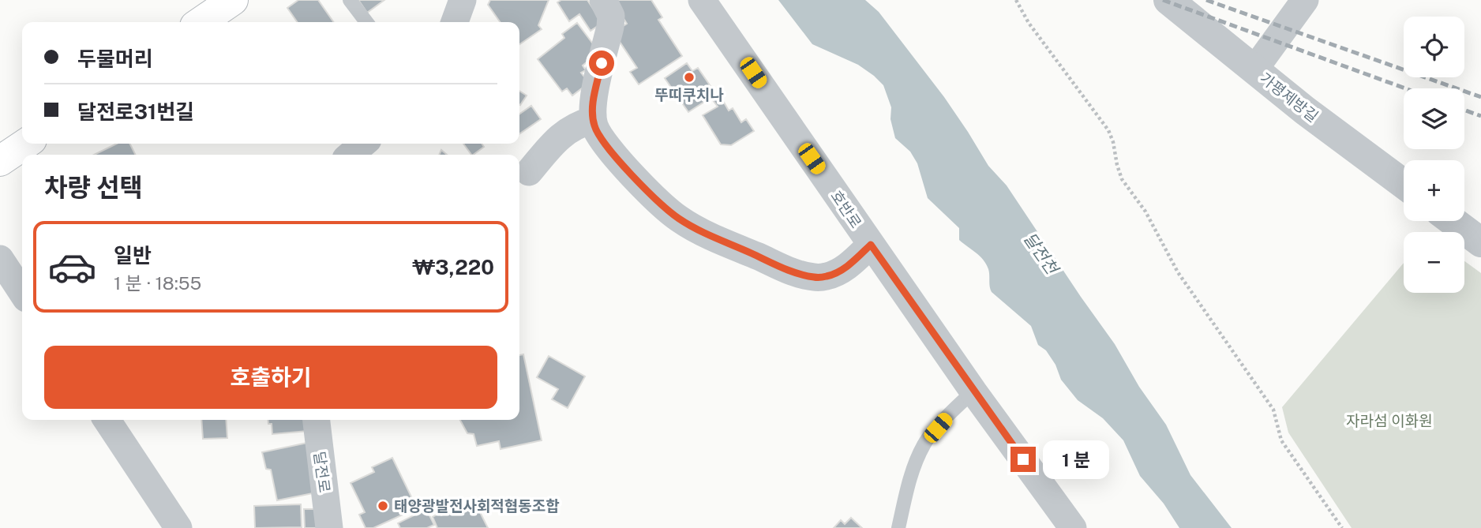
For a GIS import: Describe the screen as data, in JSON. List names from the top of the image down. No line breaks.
{"streets":{"street":["가평제방길","호반로","달전로"]},"water":["달전천"],"parks":["자라섬 이화원"],"places":["뚜띠쿠치나","태양광발전사회적협동조합"],"page":{"map_buttons":["+","−"],"banner":["두물머리","달전로31번길"],"heading":"차량 선택","list":[{"name":"일반","note":"1 분 · 18:55","value":"₩3,220"}],"buttons":"호출하기","bubble":"1 분"}}
